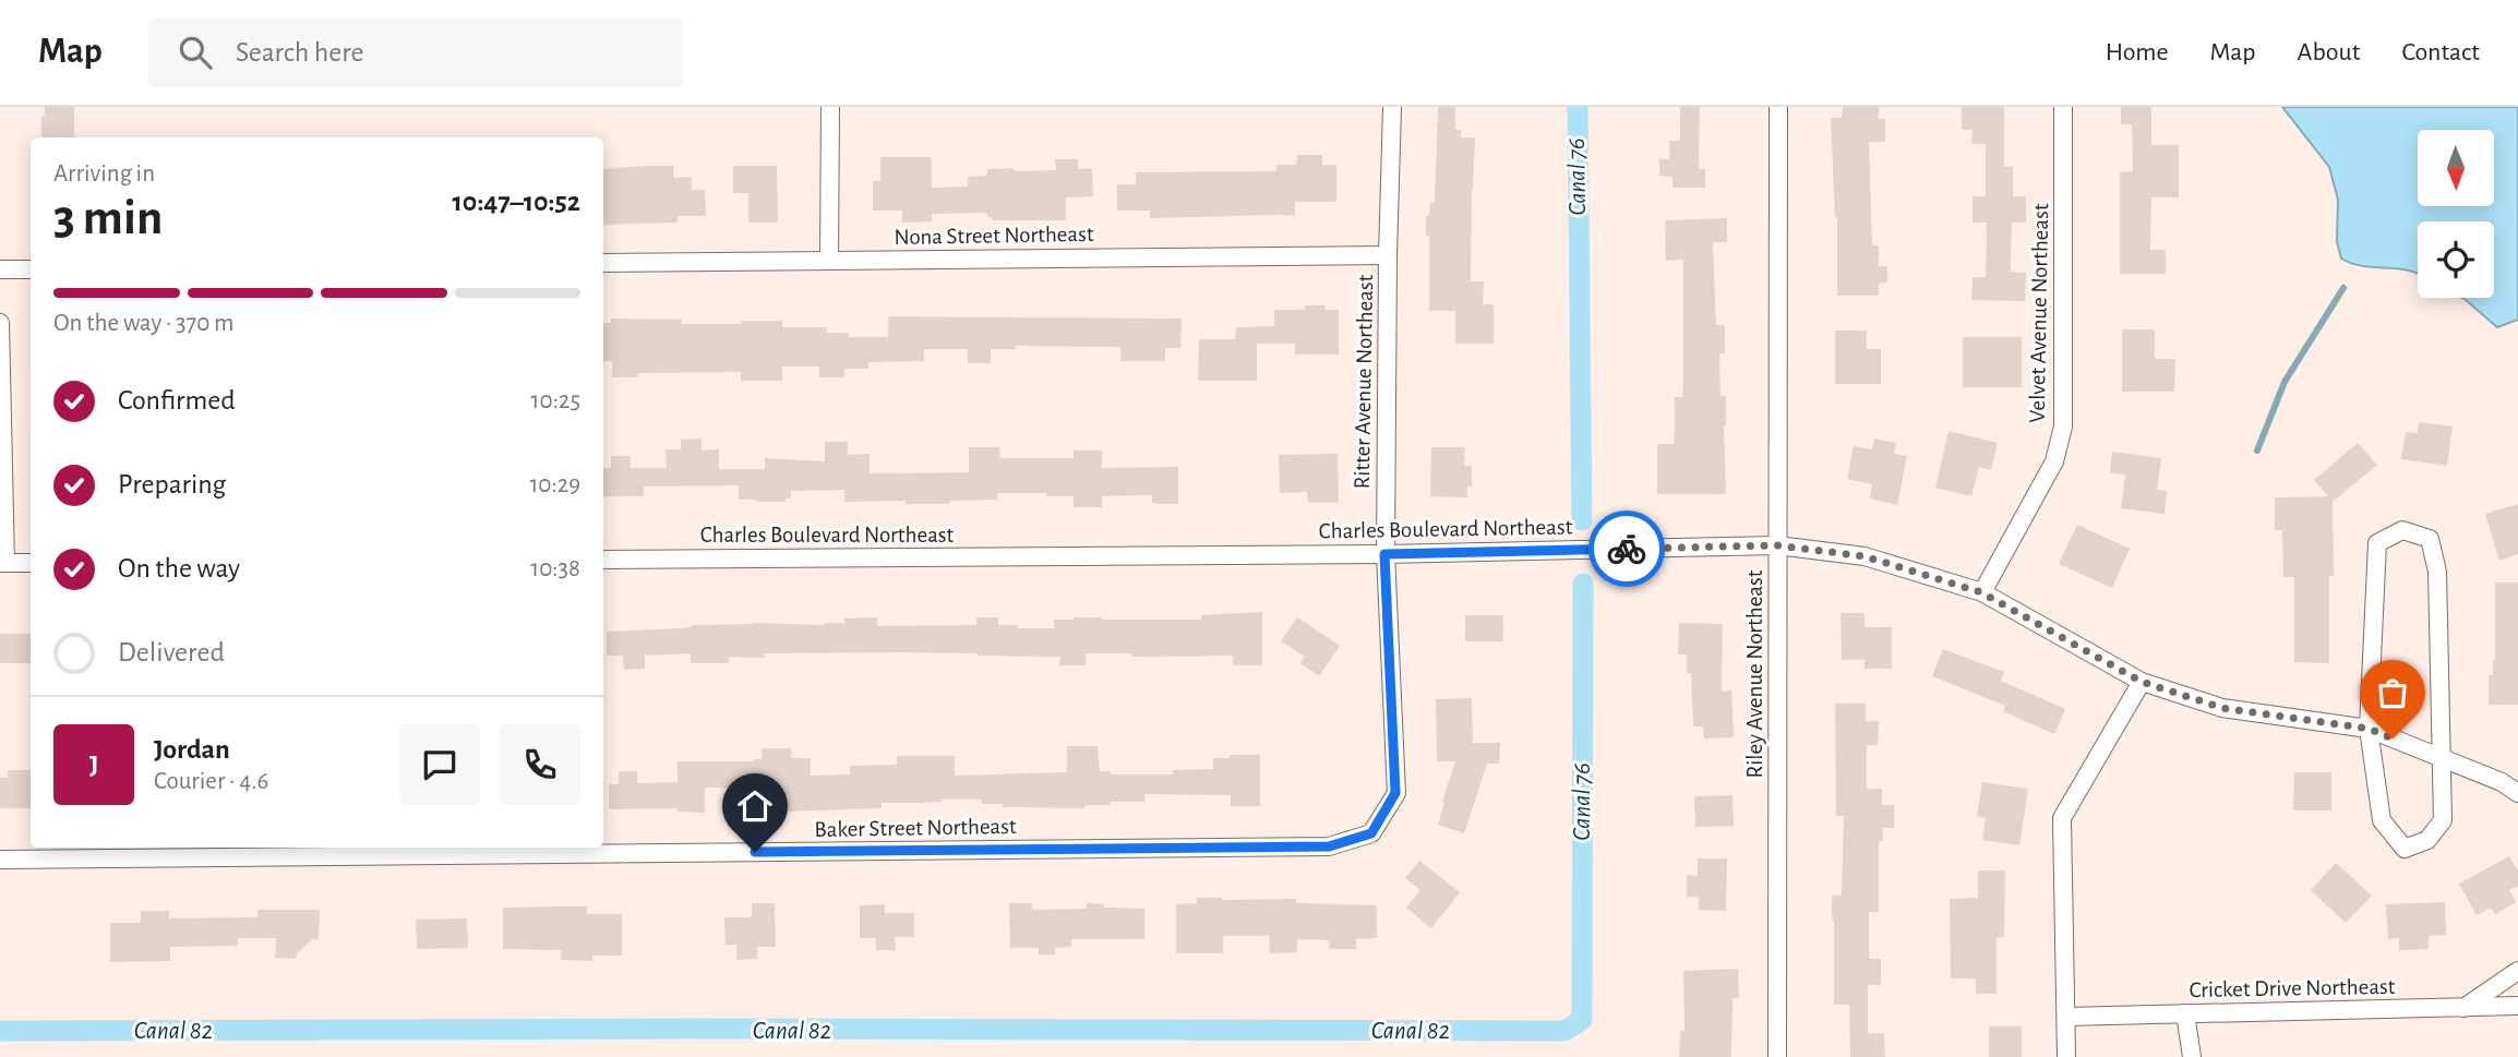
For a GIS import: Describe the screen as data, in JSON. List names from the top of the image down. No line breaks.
{"streets":{"street":["Nona Street Northeast","Velvet Avenue Northeast","Ritter Avenue Northeast","Charles Boulevard Northeast","Riley Avenue Northeast","Baker Street Northeast","Cricket Drive Northeast"]},"crossings":[["Nona Street Northeast","Ritter Avenue Northeast"],["Velvet Avenue Northeast","Charles Boulevard Northeast"],["Ritter Avenue Northeast","Charles Boulevard Northeast"],["Ritter Avenue Northeast","Baker Street Northeast"],["Charles Boulevard Northeast","Riley Avenue Northeast"]],"water":["Canal 76","Canal 82"],"north":"bottom","page":{"header":"Map","search":"Search here","nav":["Home","Map","About","Contact"],"heading":["3 min","Arriving in","10:47–10:52"],"panel":["Jordan","Courier · 4.6"],"bar":"On the way · 370 m","list":[["Confirmed","10:25"],["Preparing","10:29"],["On the way","10:38"],"Delivered"],"round":"J"}}
